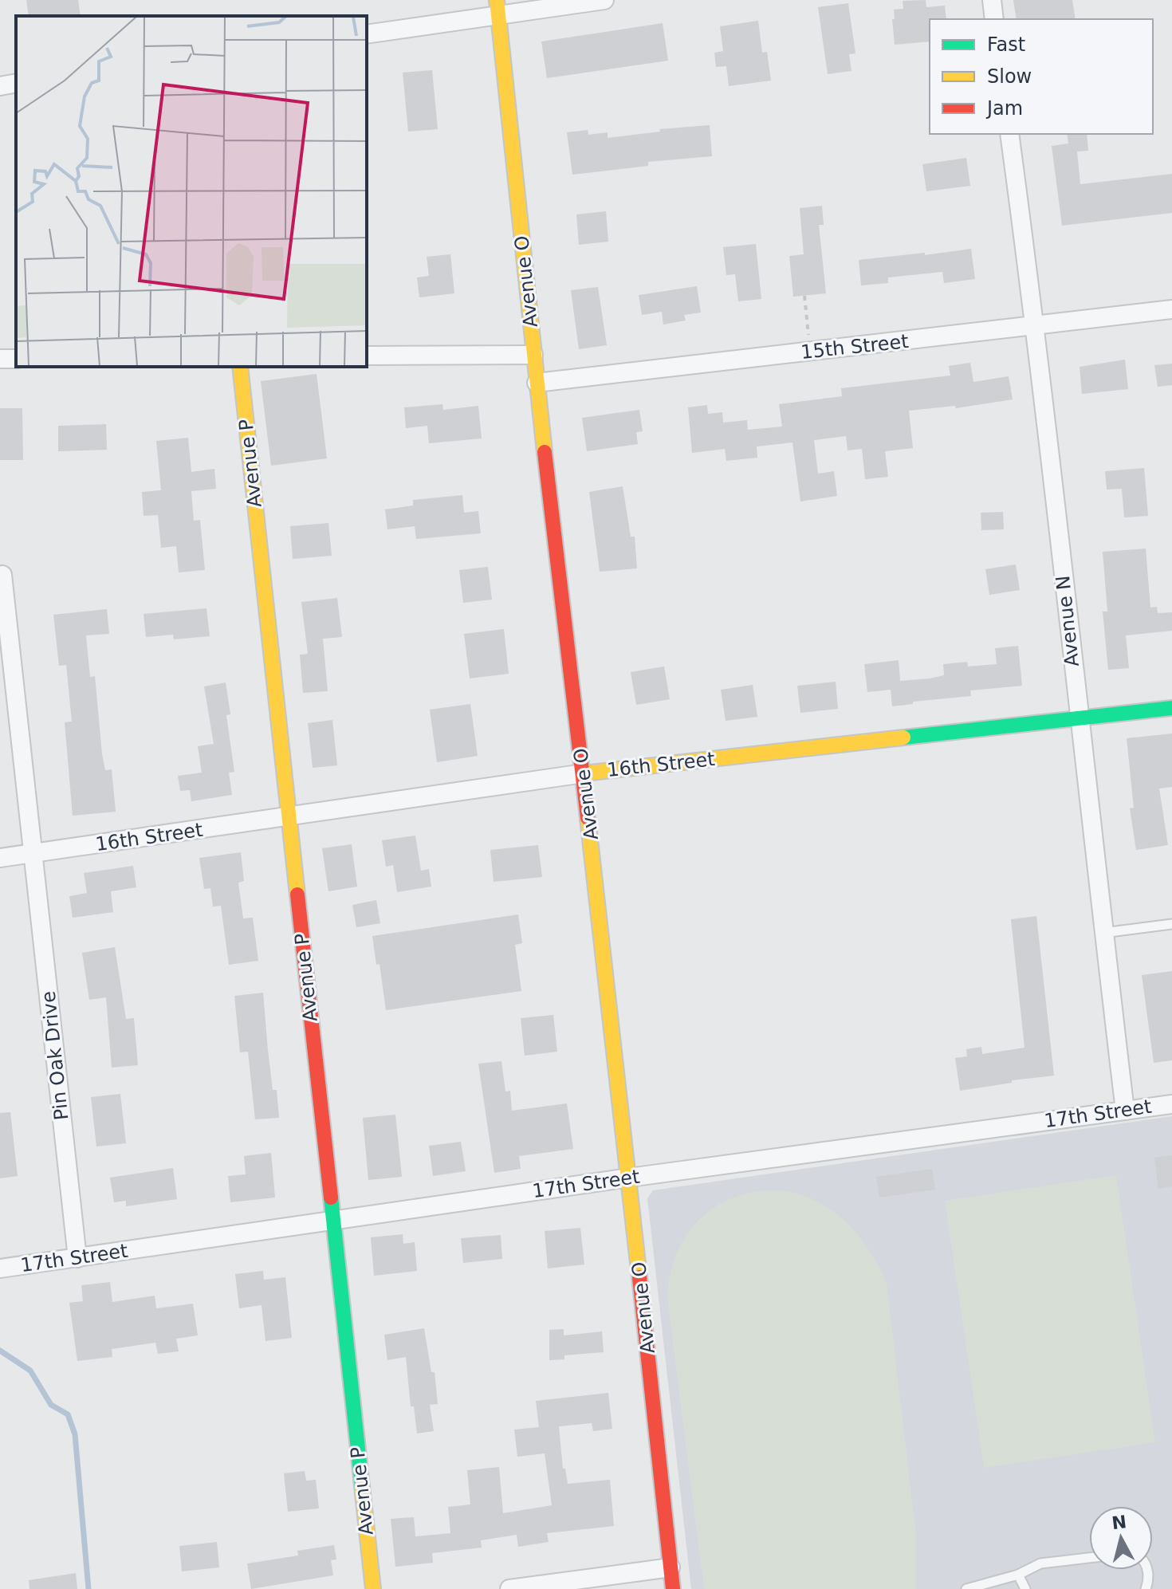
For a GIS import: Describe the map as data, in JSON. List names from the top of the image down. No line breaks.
{"streets":{"street":["Avenue O","15th Street","Avenue P","Avenue N","16th Street","Pin Oak Drive","17th Street"]},"crossings":[["Avenue O","15th Street"],["Avenue O","16th Street"],["Avenue O","17th Street"],["15th Street","Avenue N"],["Avenue P","16th Street"],["Avenue P","17th Street"],["Avenue N","16th Street"],["Avenue N","17th Street"],["16th Street","Pin Oak Drive"],["Pin Oak Drive","17th Street"]],"legend":["Fast","Slow","Jam"],"north":"top"}
